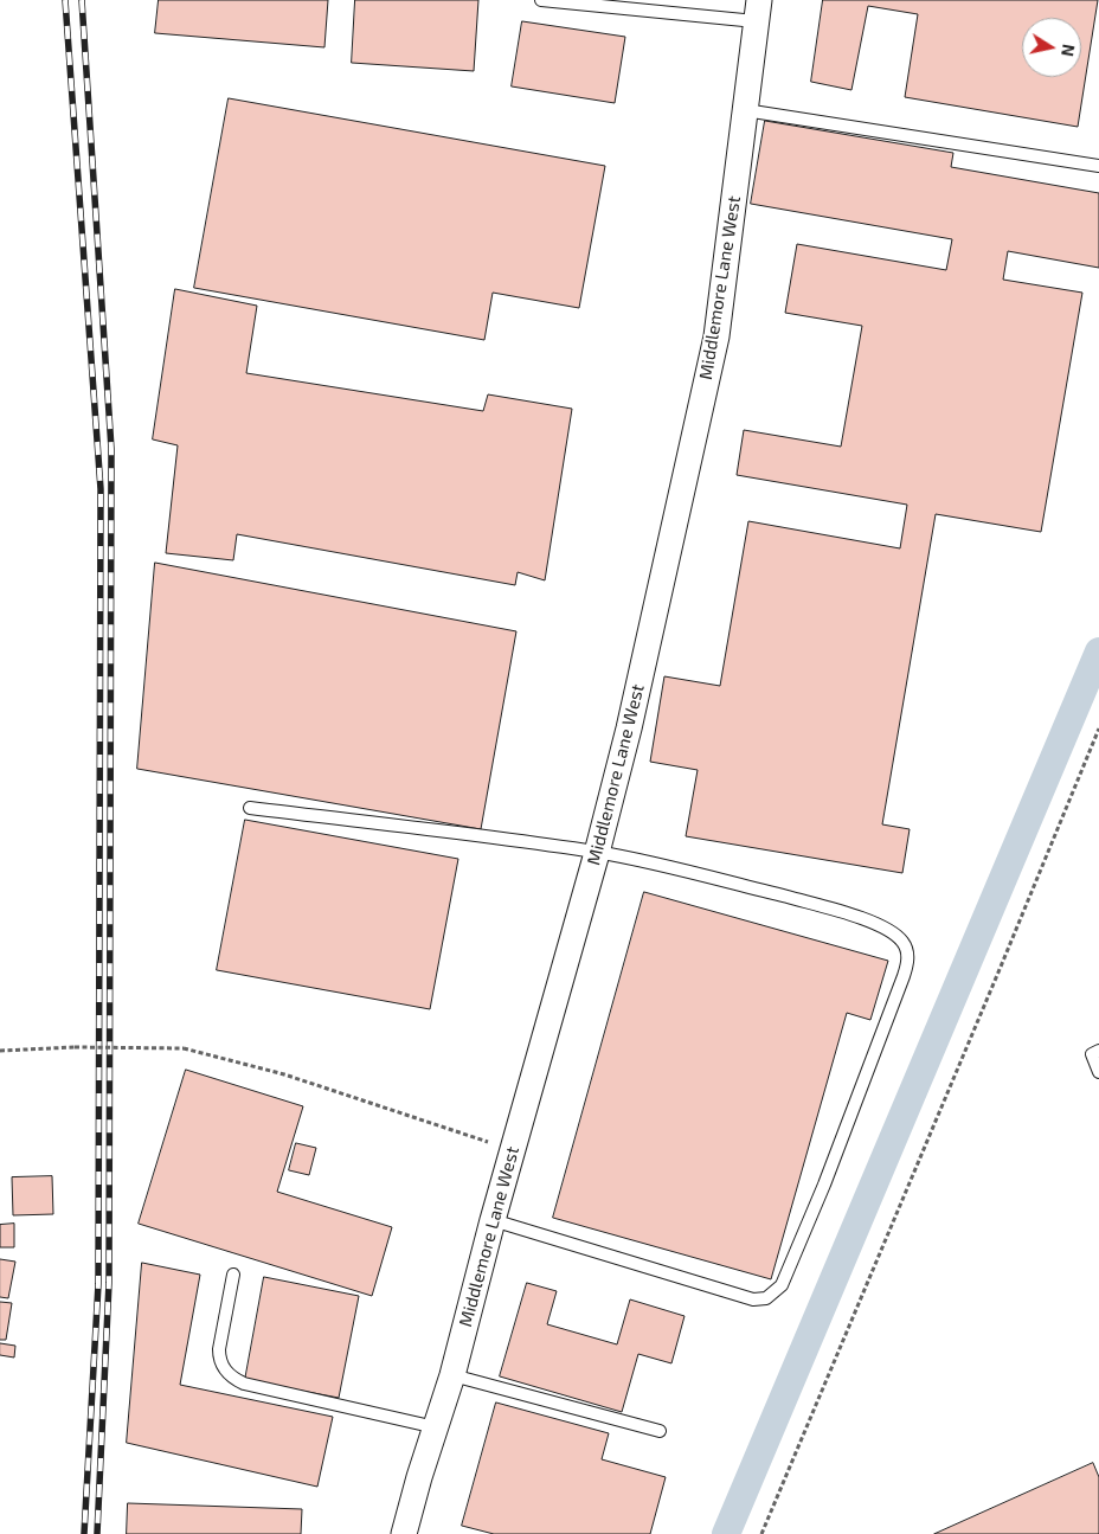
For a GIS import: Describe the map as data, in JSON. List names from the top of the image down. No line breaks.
{"streets":{"street":["Middlemore Lane West"]},"north":"right"}
